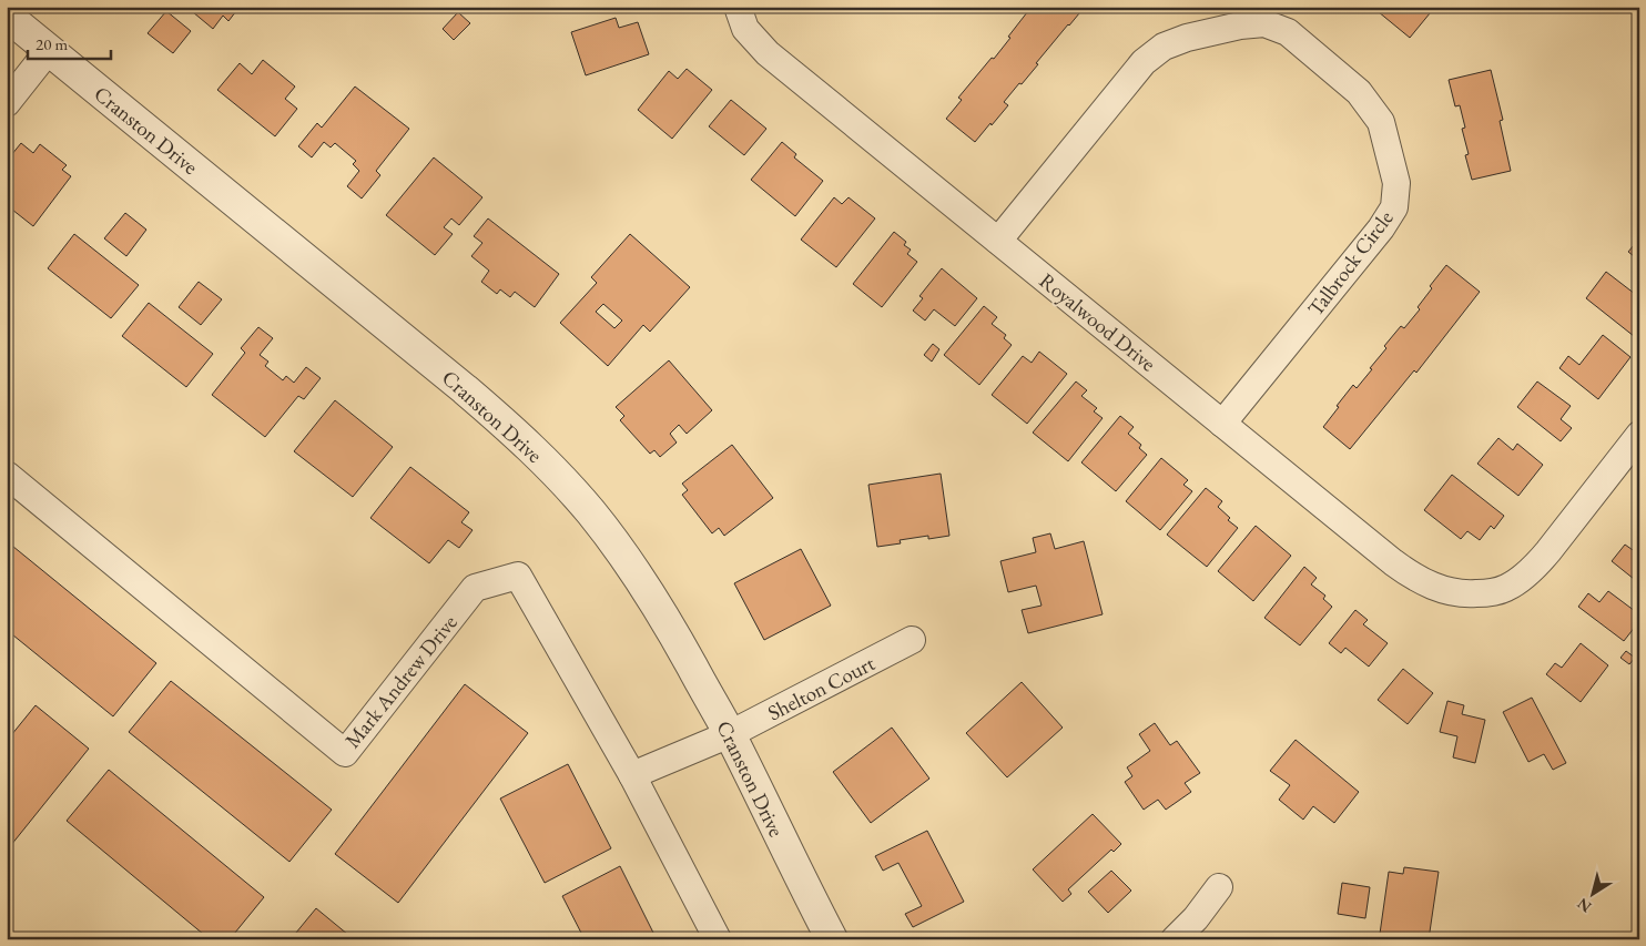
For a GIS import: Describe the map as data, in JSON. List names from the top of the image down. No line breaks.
{"streets":{"street":["Cranston Drive","Talbrock Circle","Royalwood Drive","Mark Andrew Drive","Shelton Court"]},"crossings":[["Cranston Drive","Shelton Court"],["Talbrock Circle","Royalwood Drive"]],"scale_bar":"20 m","north":"bottom left"}
